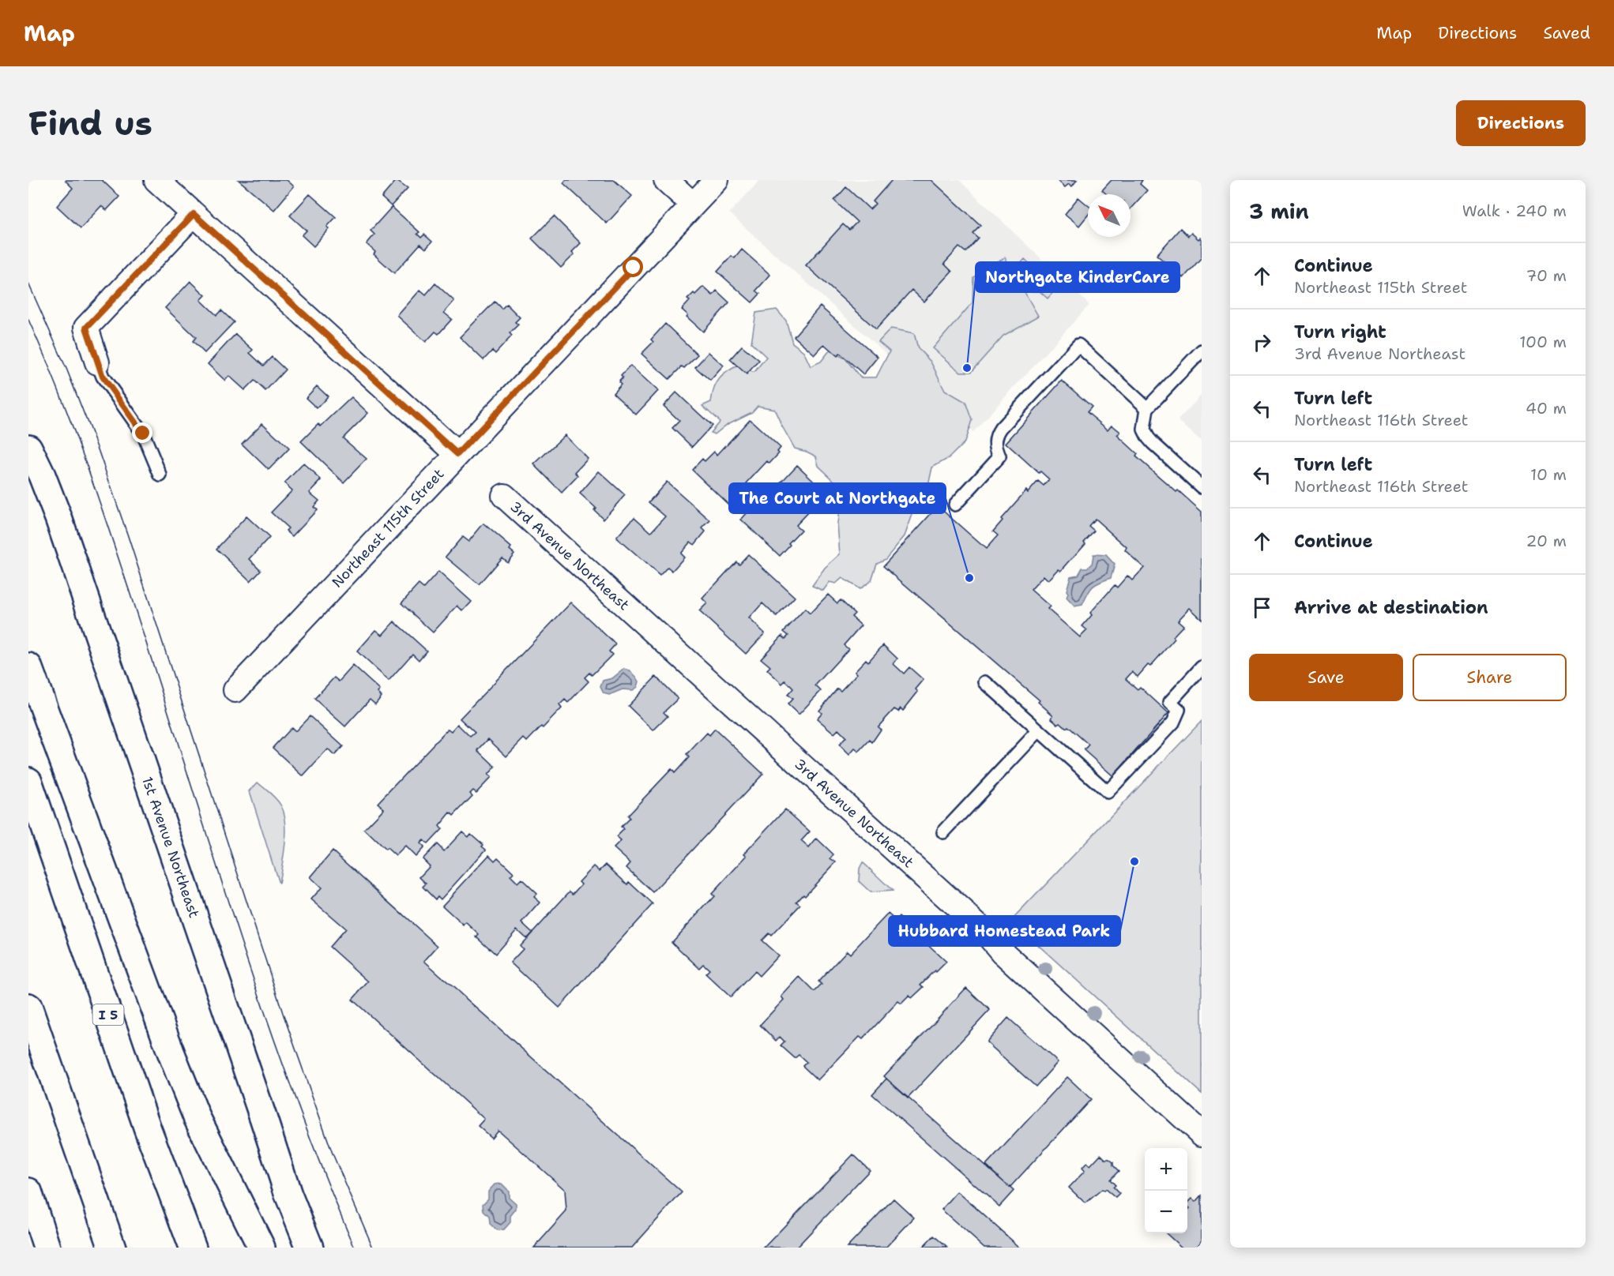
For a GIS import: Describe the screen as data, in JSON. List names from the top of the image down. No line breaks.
{"streets":{"main road":["1st Avenue Northeast","I 5"],"street":["Northeast 115th Street","3rd Avenue Northeast"]},"places":["Northgate KinderCare","The Court at Northgate","Hubbard Homestead Park"],"north":"top left","page":{"header":"Map","nav":["Map","Directions","Saved"],"buttons":["Directions",["Save","Share"]],"title":"Find us","heading":["3 min","Walk · 240 m"],"list":[["Continue","Northeast 115th Street","70 m"],["Turn right","3rd Avenue Northeast","100 m"],["Turn left","Northeast 116th Street","40 m"],["Turn left","Northeast 116th Street","10 m"],["Continue","20 m"],"Arrive at destination"],"map_buttons":["+","−"]}}
